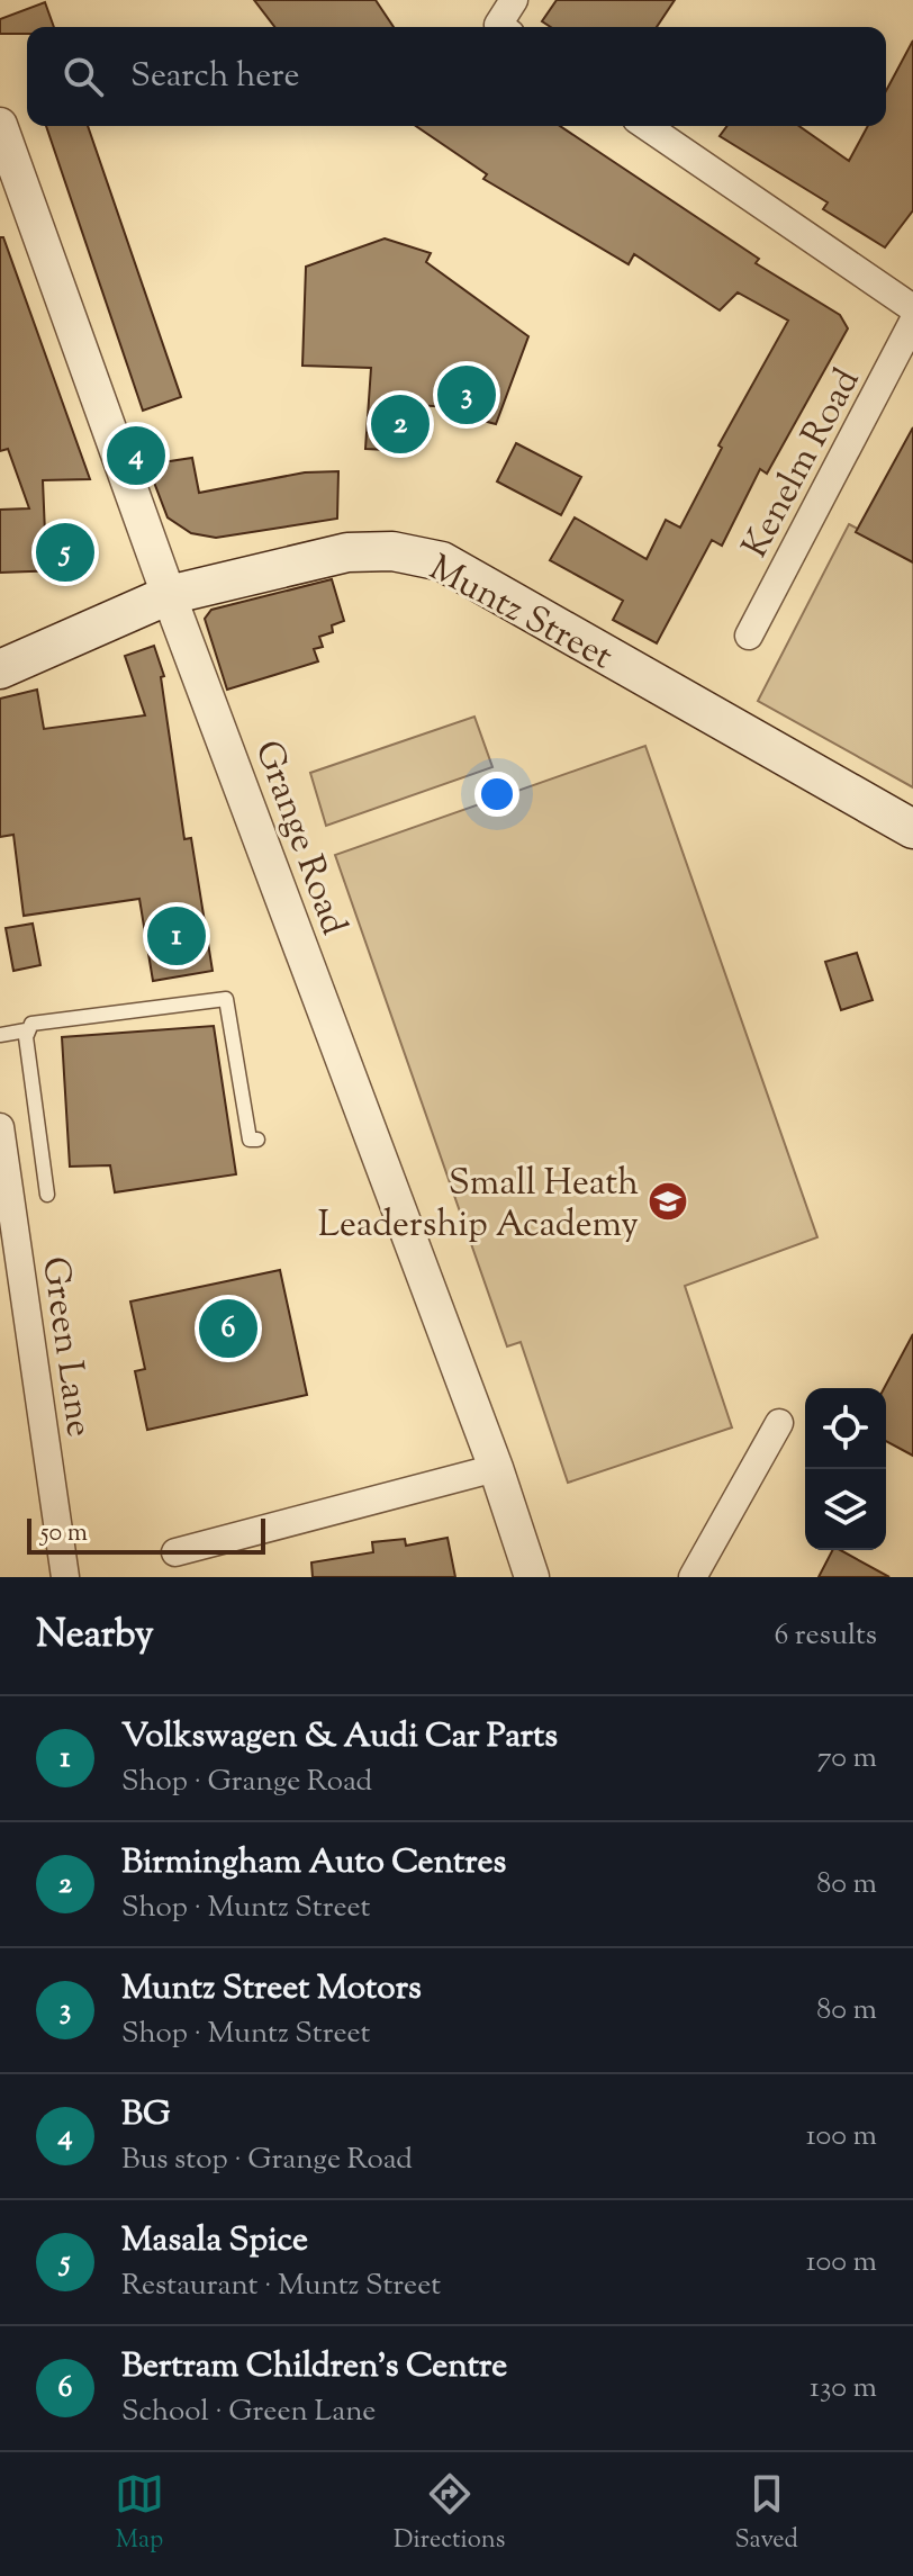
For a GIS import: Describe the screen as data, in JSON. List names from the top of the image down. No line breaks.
{"streets":{"main road":["Muntz Street"],"street":["Kenelm Road","Grange Road","Green Lane"]},"crossings":[["Muntz Street","Grange Road"]],"places":{"school or university":["Small Heath Leadership Academy"]},"scale_bar":"50 m","page":{"search":"Search here","pins":["3","2","4","5","1","6"],"scale":"50 m","heading":["Nearby","6 results"],"list":[{"mark":"1","name":"Volkswagen & Audi Car Parts","note":"Shop · Grange Road","value":"70 m"},{"mark":"2","name":"Birmingham Auto Centres","note":"Shop · Muntz Street","value":"80 m"},{"mark":"3","name":"Muntz Street Motors","note":"Shop · Muntz Street","value":"80 m"},{"mark":"4","name":"BG","note":"Bus stop · Grange Road","value":"100 m"},{"mark":"5","name":"Masala Spice","note":"Restaurant · Muntz Street","value":"100 m"},{"mark":"6","name":"Bertram Children's Centre","note":"School · Green Lane","value":"130 m"}],"nav":["Map","Directions","Saved"]}}
